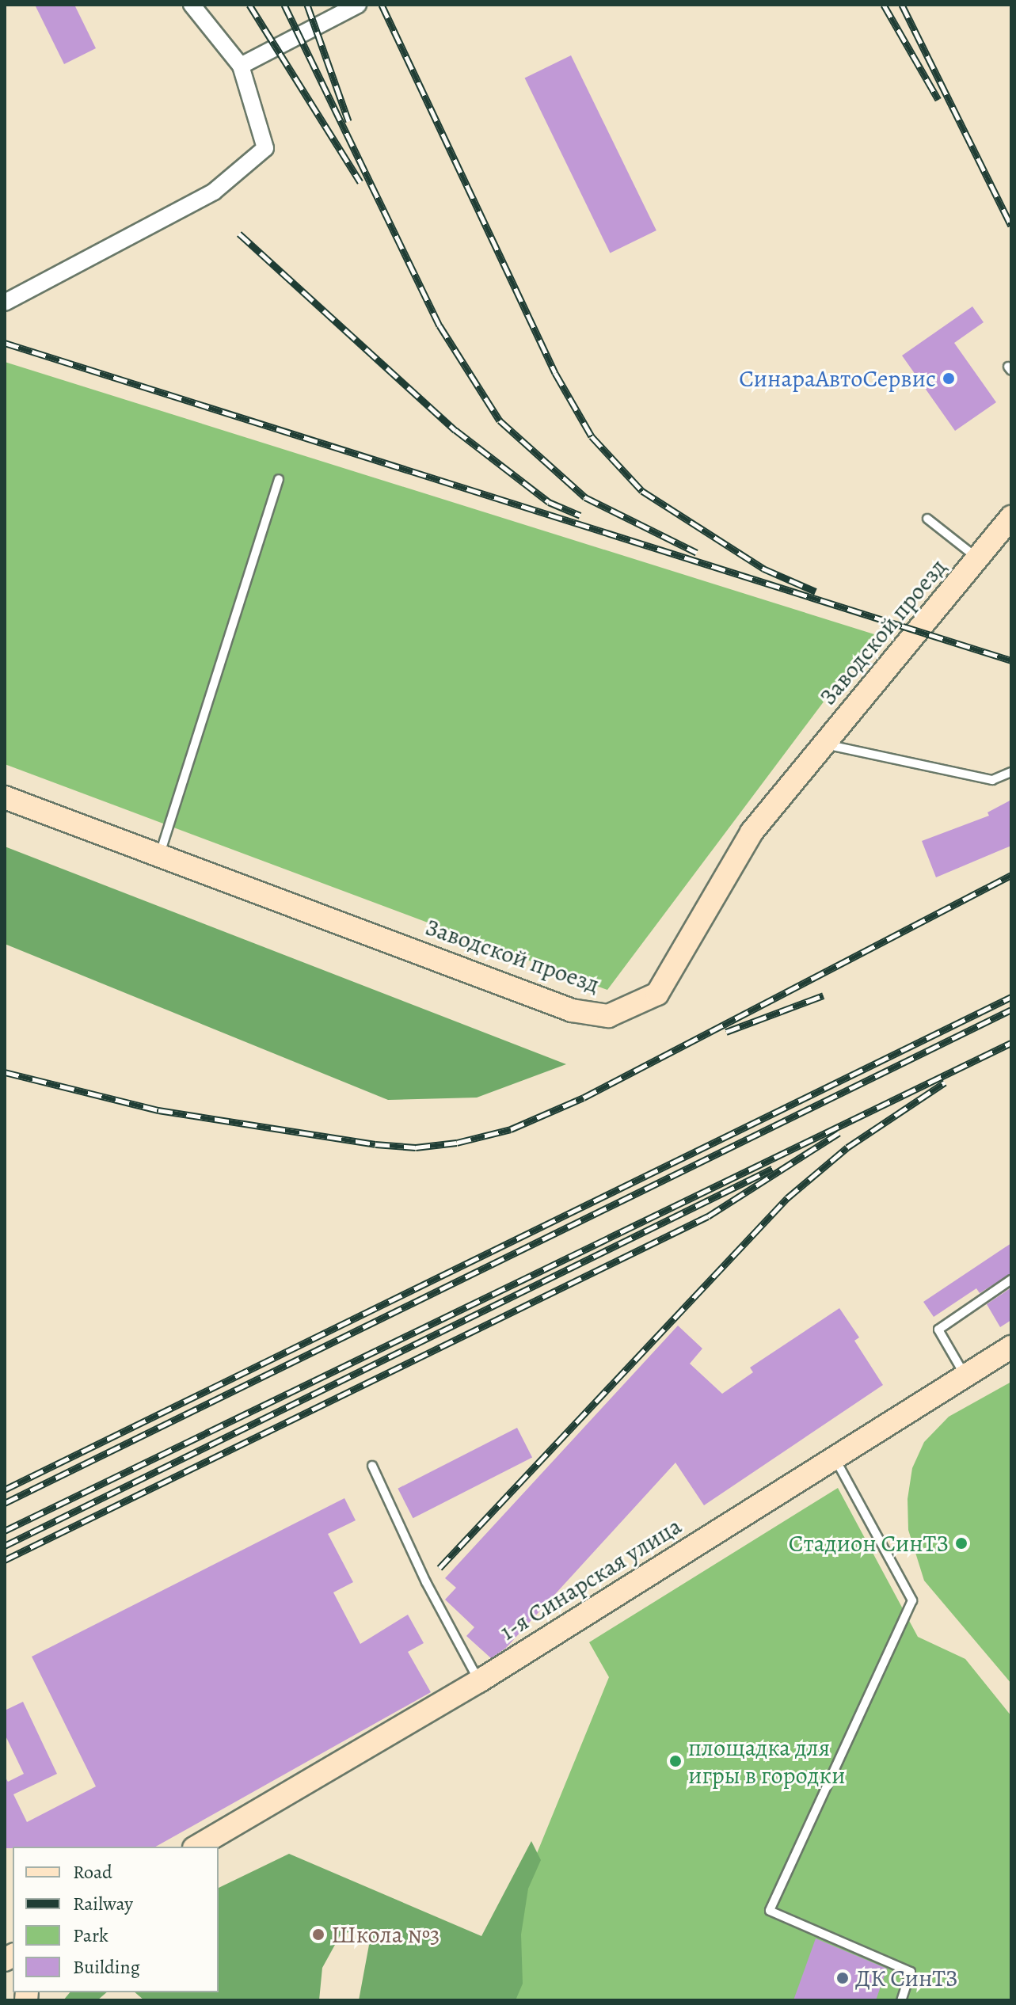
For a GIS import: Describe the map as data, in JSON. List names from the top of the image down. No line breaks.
{"streets":{"street":["Заводской проезд","1-я Синарская улица"]},"places":["СинараАвтоСервис","Стадион СинТЗ","площадка для игры в городки","Школа №3","ДК СинТЗ"],"legend":["Road","Railway","Park","Building"]}
